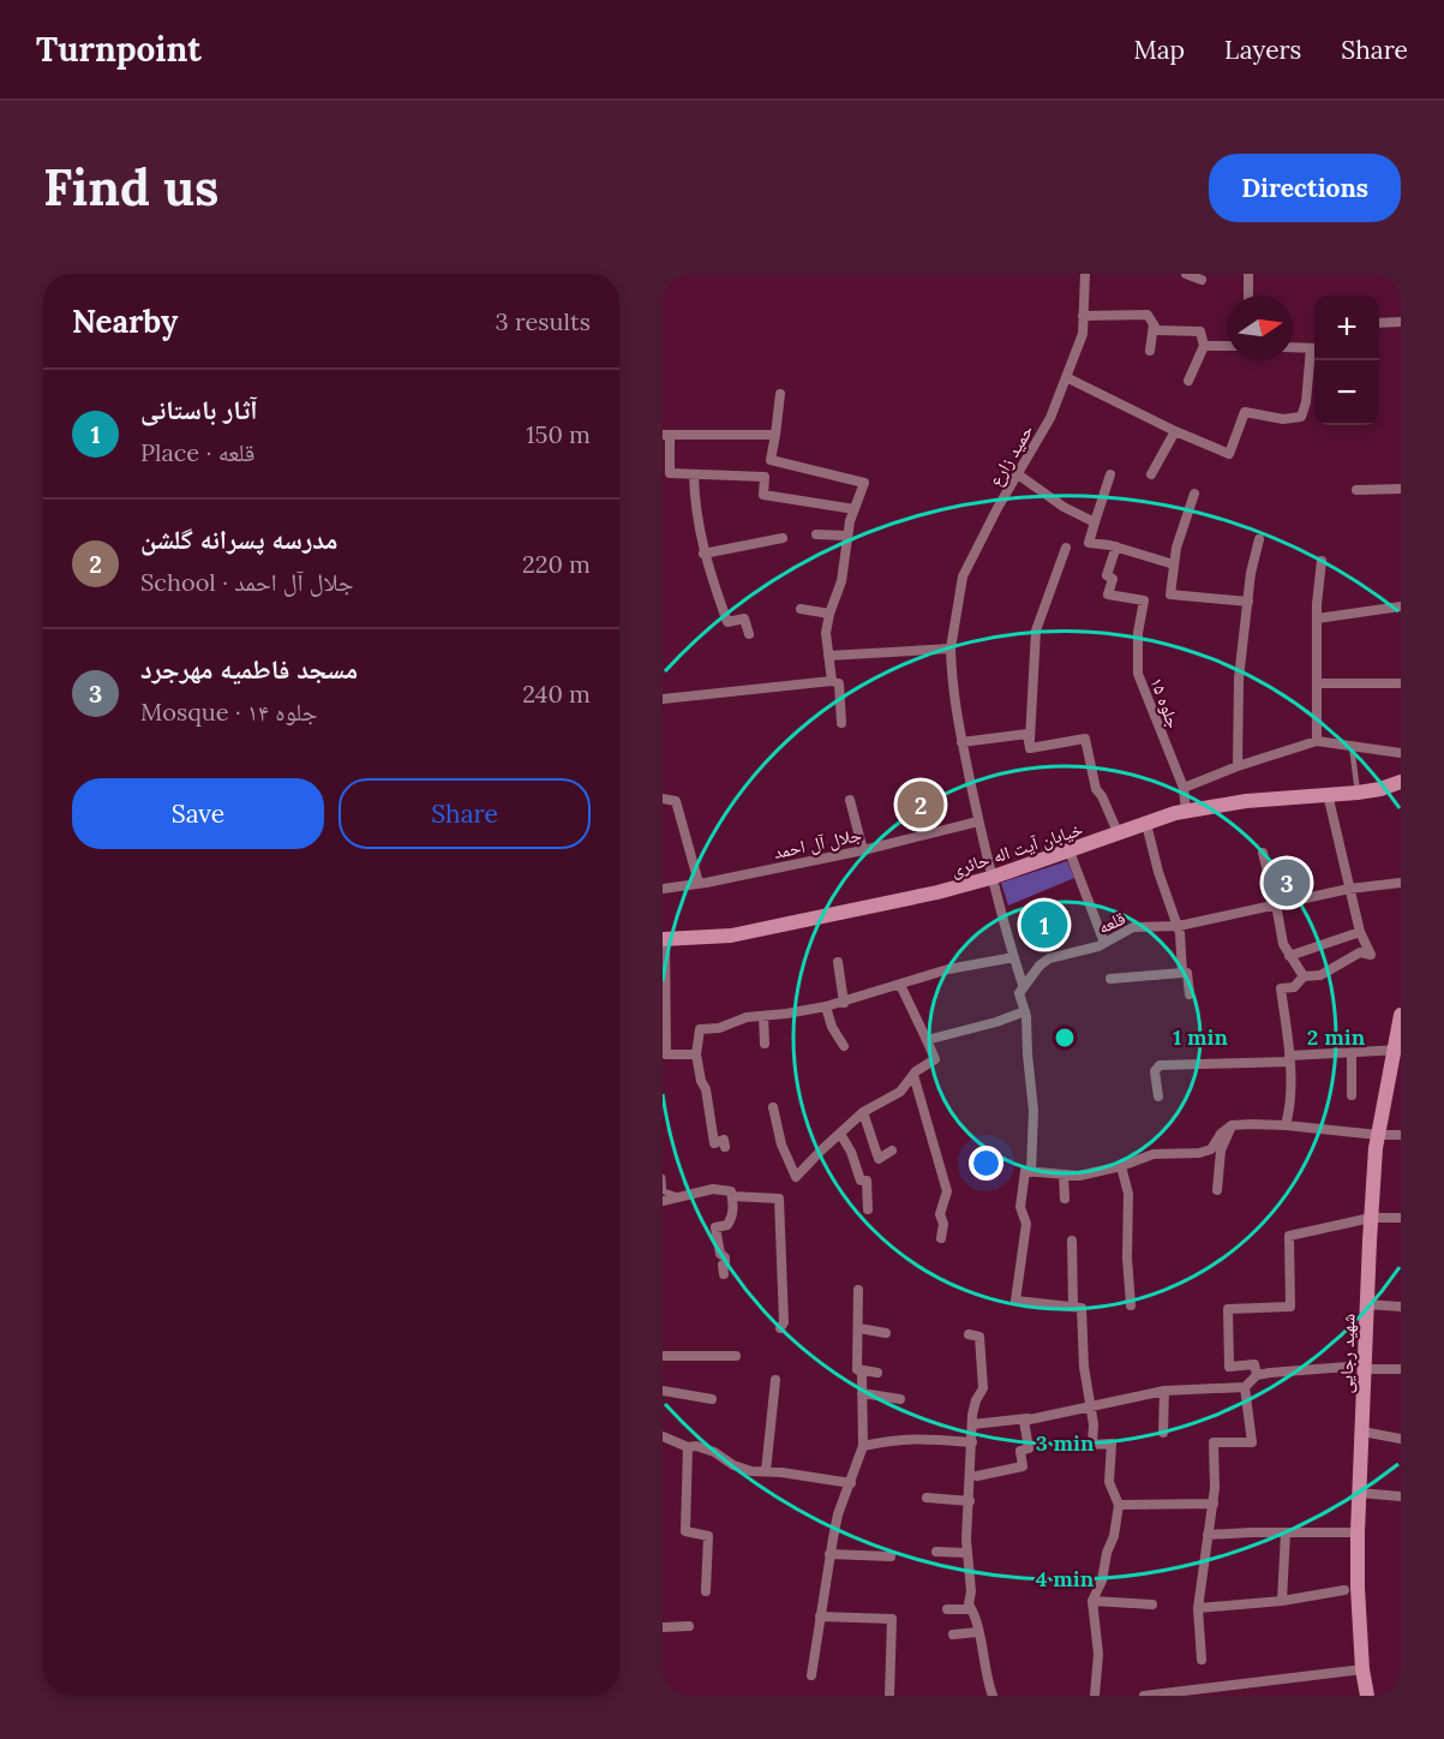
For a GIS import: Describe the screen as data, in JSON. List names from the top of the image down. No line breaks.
{"streets":{"main road":["خیابان آیت اله حائری","شهید رجایی"],"street":["حمید زارع","جلوه ۱۵","جلال آل احمد","قلعه"]},"crossings":[["حمید زارع","جلال آل احمد"],["حمید زارع","خیابان آیت اله حائری"],["حمید زارع","قلعه"],["جلوه ۱۵","خیابان آیت اله حائری"]],"north":"right","page":{"header":"Turnpoint","nav":["Map","Layers","Share"],"buttons":["Directions",["Save","Share"]],"title":"Find us","heading":["Nearby","3 results"],"map_buttons":["+","−"],"list":[{"mark":"1","name":"آثار باستانی","note":"Place · قلعه","value":"150 m"},{"mark":"2","name":"مدرسه پسرانه گلشن","note":"School · جلال آل احمد","value":"220 m"},{"mark":"3","name":"مسجد فاطمیه مهرجرد","note":"Mosque · جلوه ۱۴","value":"240 m"}],"pins":["2","3","1"]},"rings":["1 min","2 min","3 min","4 min"]}
